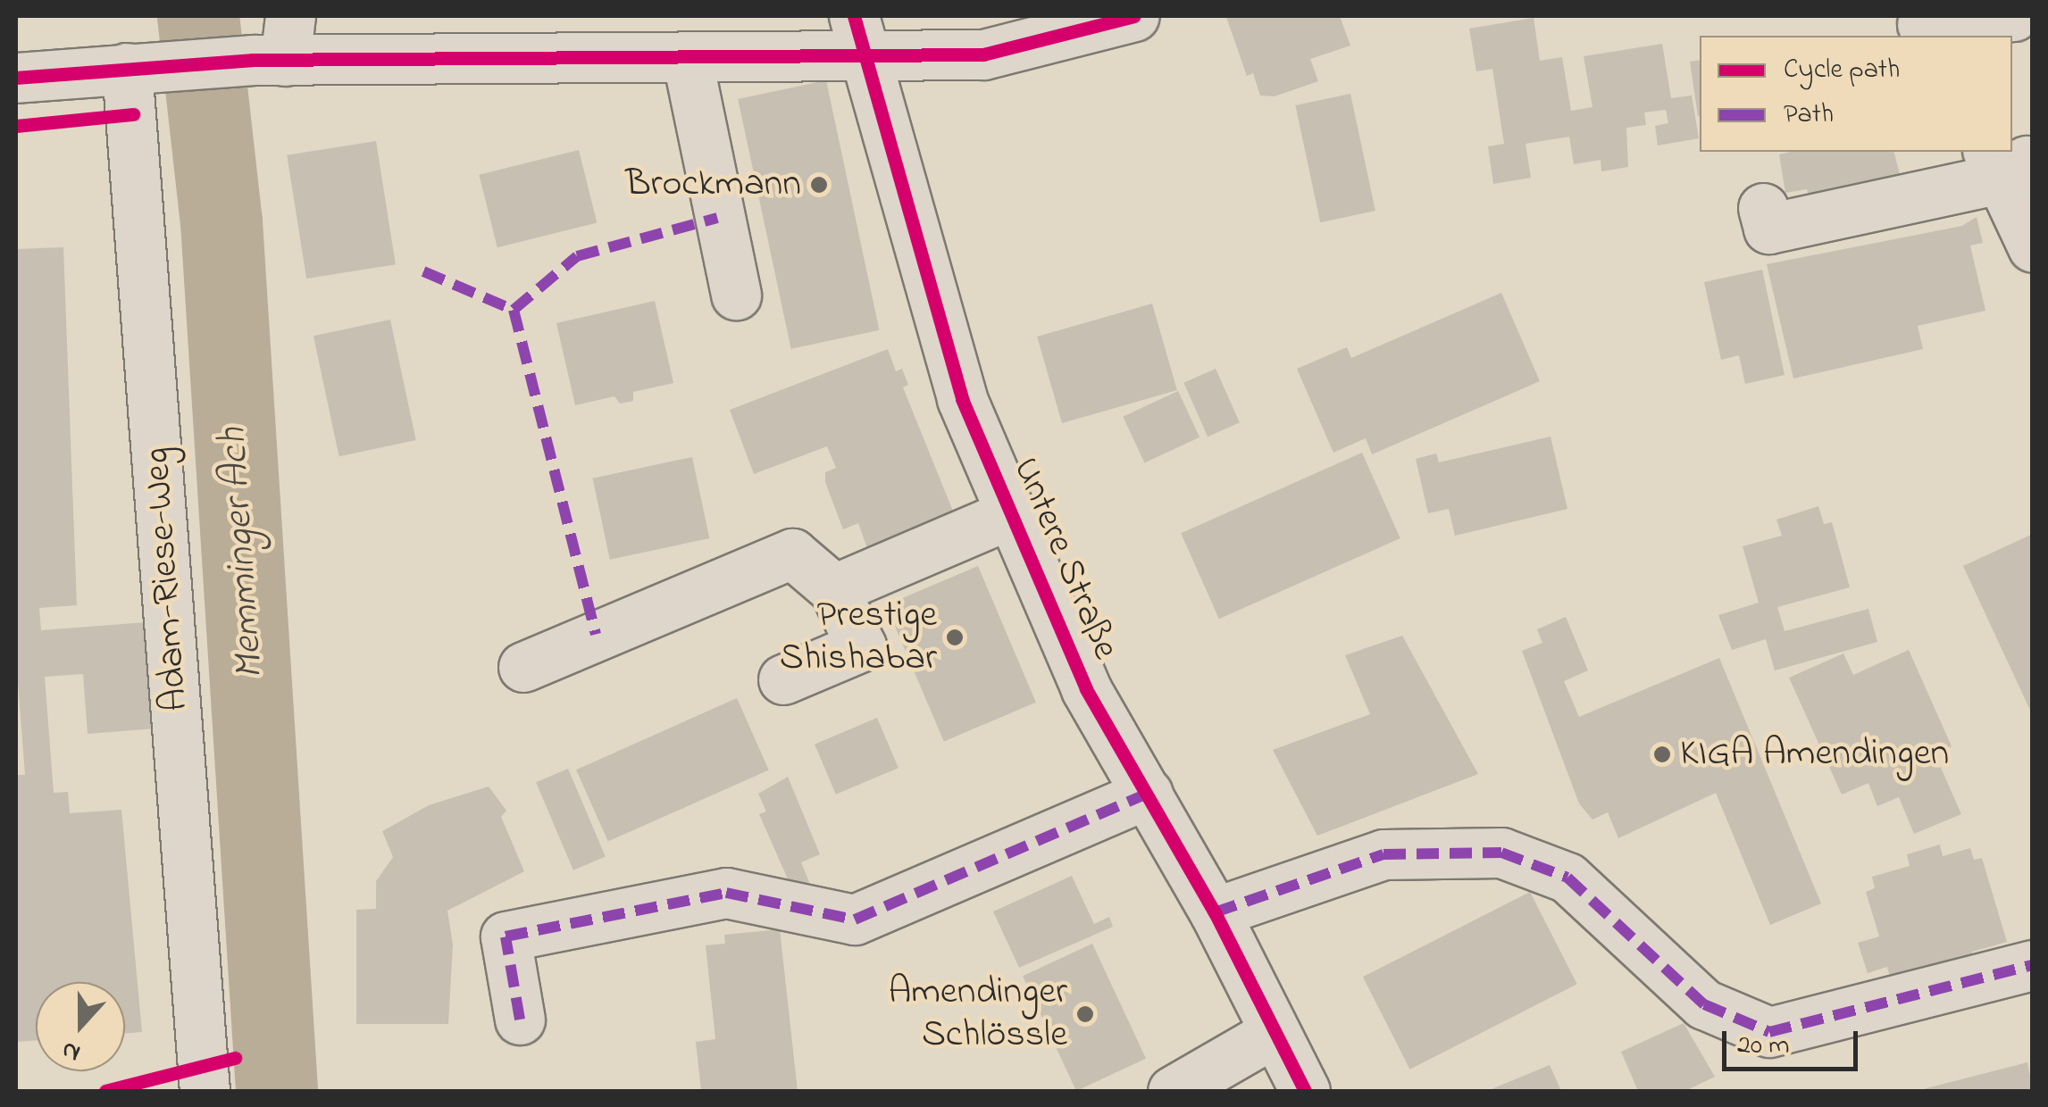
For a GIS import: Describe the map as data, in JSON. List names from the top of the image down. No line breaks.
{"streets":{"street":["Untere Straße","Adam-Riese-Weg"]},"water":["Memminger Ach"],"places":["Brockmann","Prestige Shishabar","KIGA Amendingen","Amendinger Schlössle"],"legend":["Cycle path","Path"],"scale_bar":"20 m","north":"bottom"}
